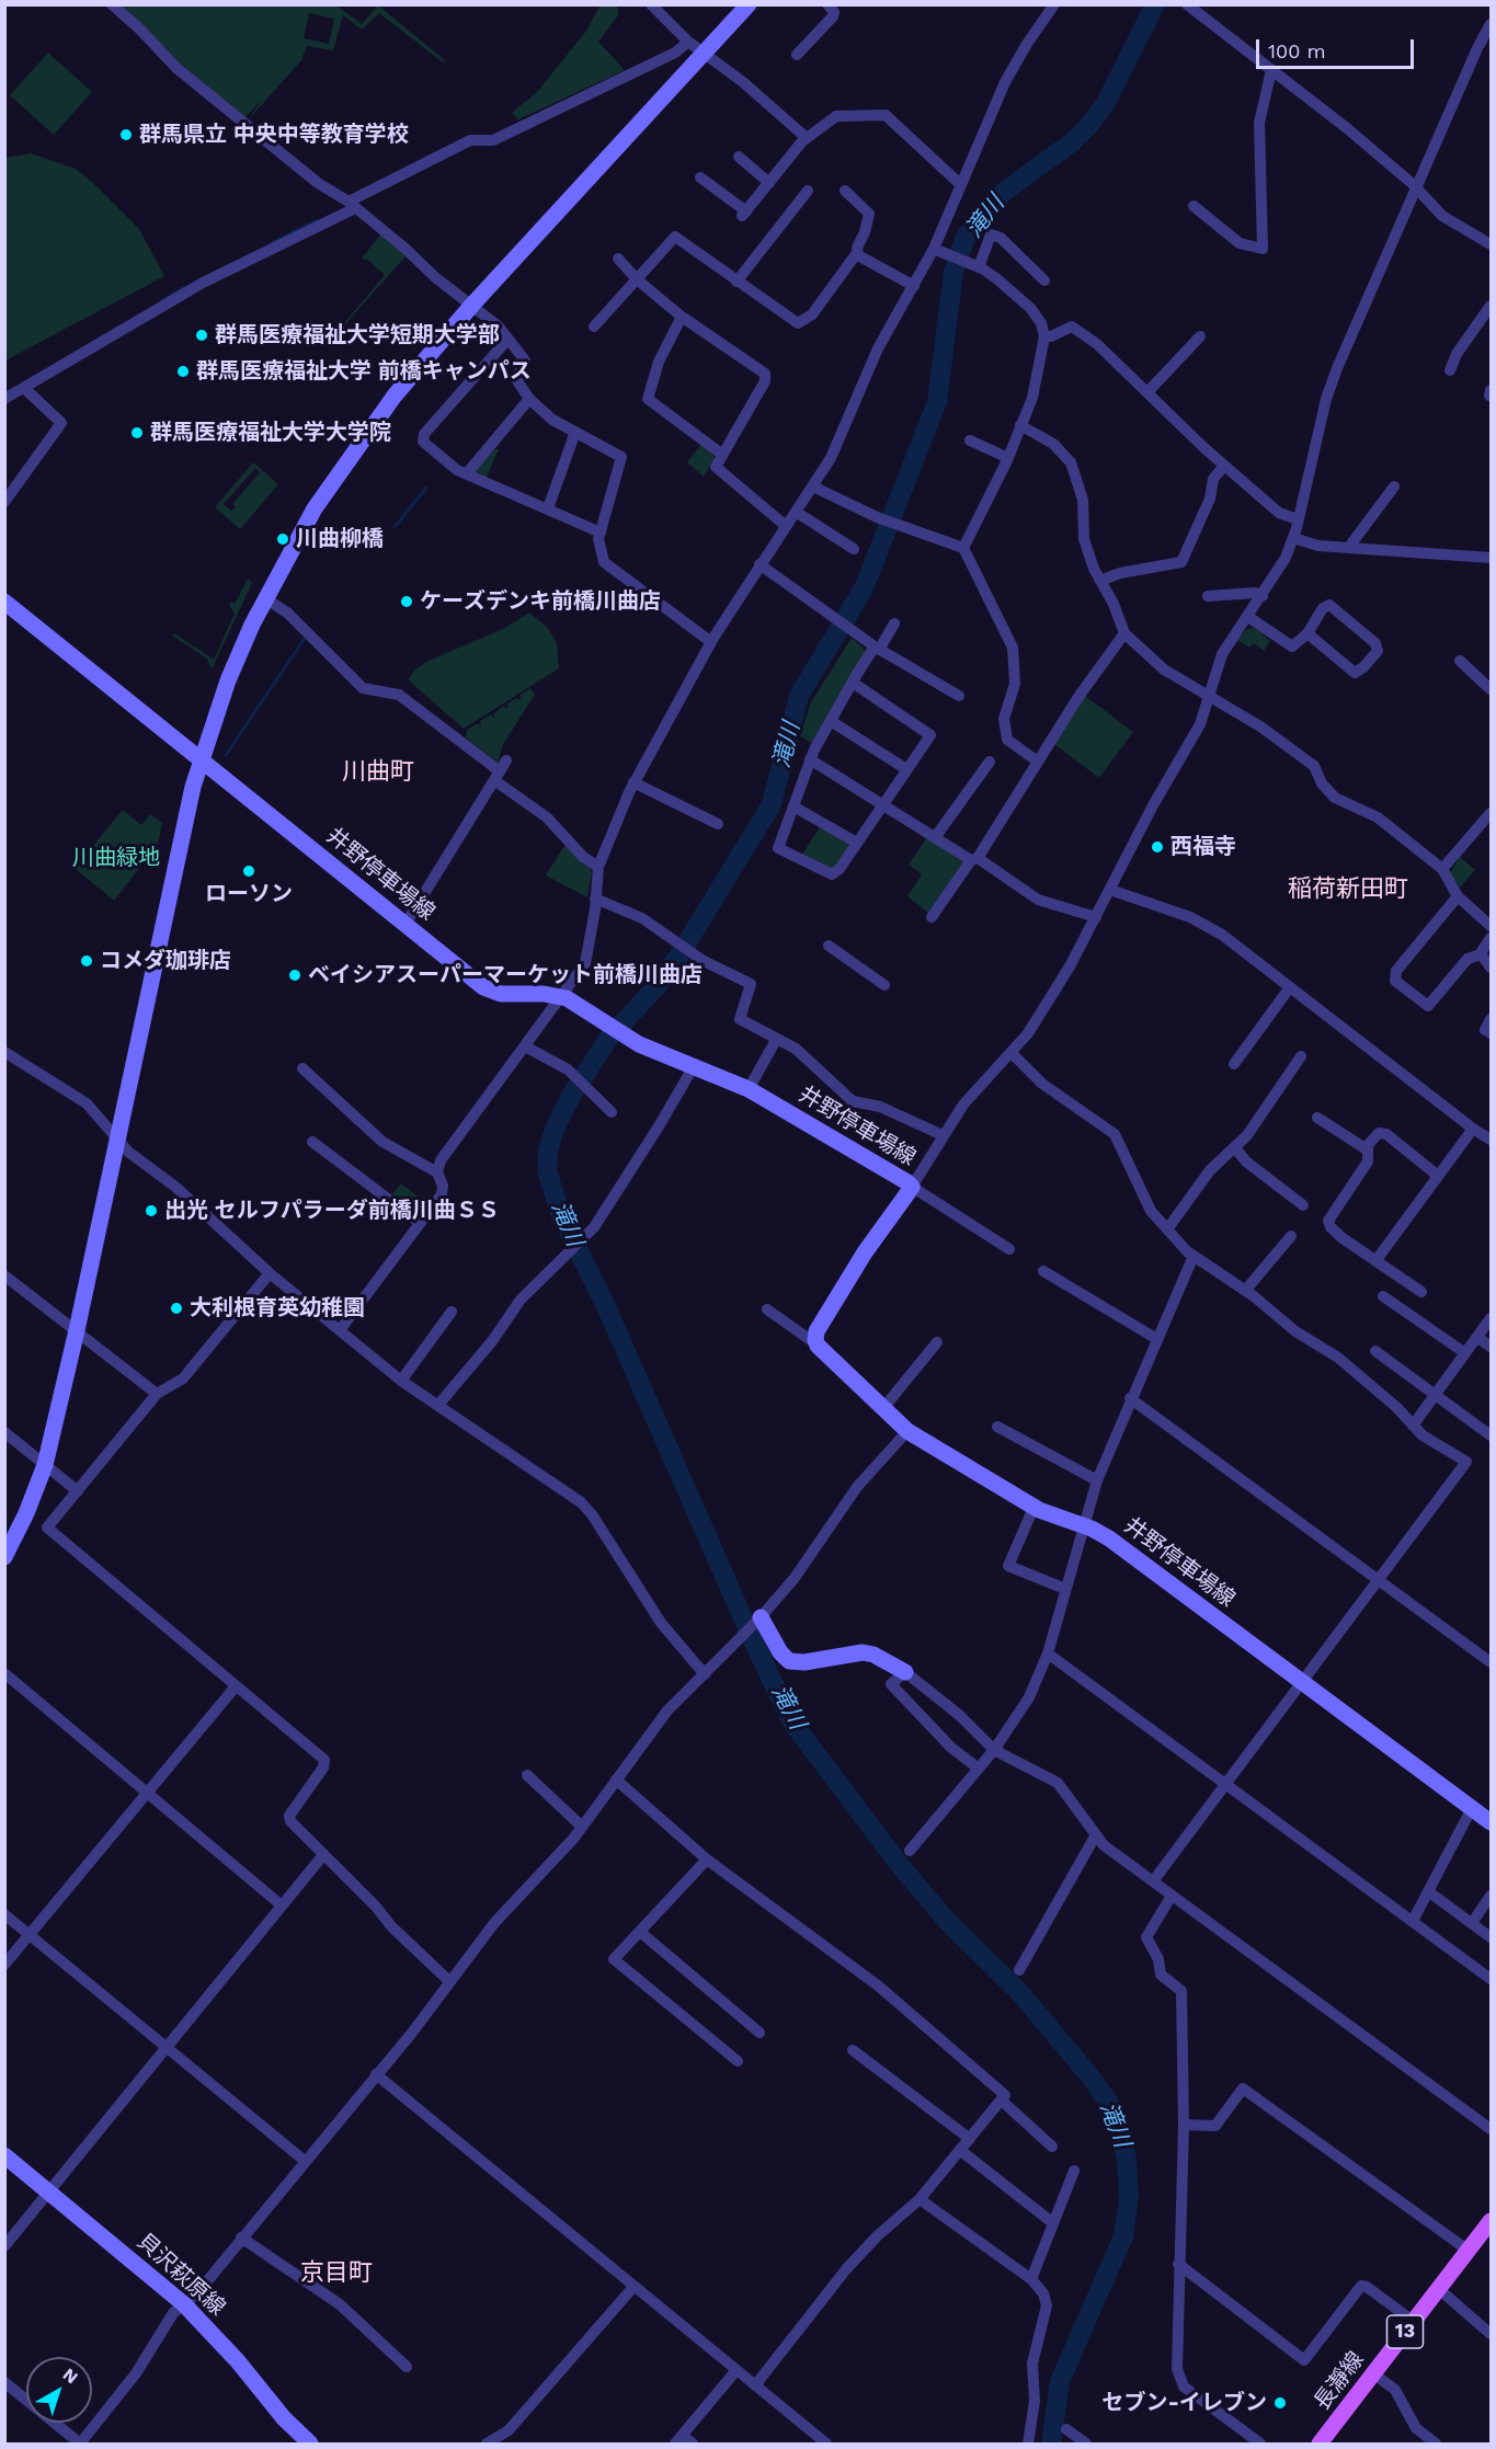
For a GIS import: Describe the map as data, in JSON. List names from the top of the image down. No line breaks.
{"streets":{"main road":["13","長瀞線"],"street":["井野停車場線","貝沢萩原線"]},"districts":["川曲町","稲荷新田町","京目町"],"water":["滝川"],"parks":["川曲緑地"],"places":["群馬県立 中央中等教育学校","群馬医療福祉大学短期大学部","群馬医療福祉大学 前橋キャンパス","群馬医療福祉大学大学院","川曲柳橋","ケーズデンキ前橋川曲店","西福寺","ローソン","コメダ珈琲店","ベイシアスーパーマーケット前橋川曲店","出光 セルフパラーダ前橋川曲ＳＳ","大利根育英幼稚園","セブン-イレブン"],"scale_bar":"100 m","north":"top right"}
